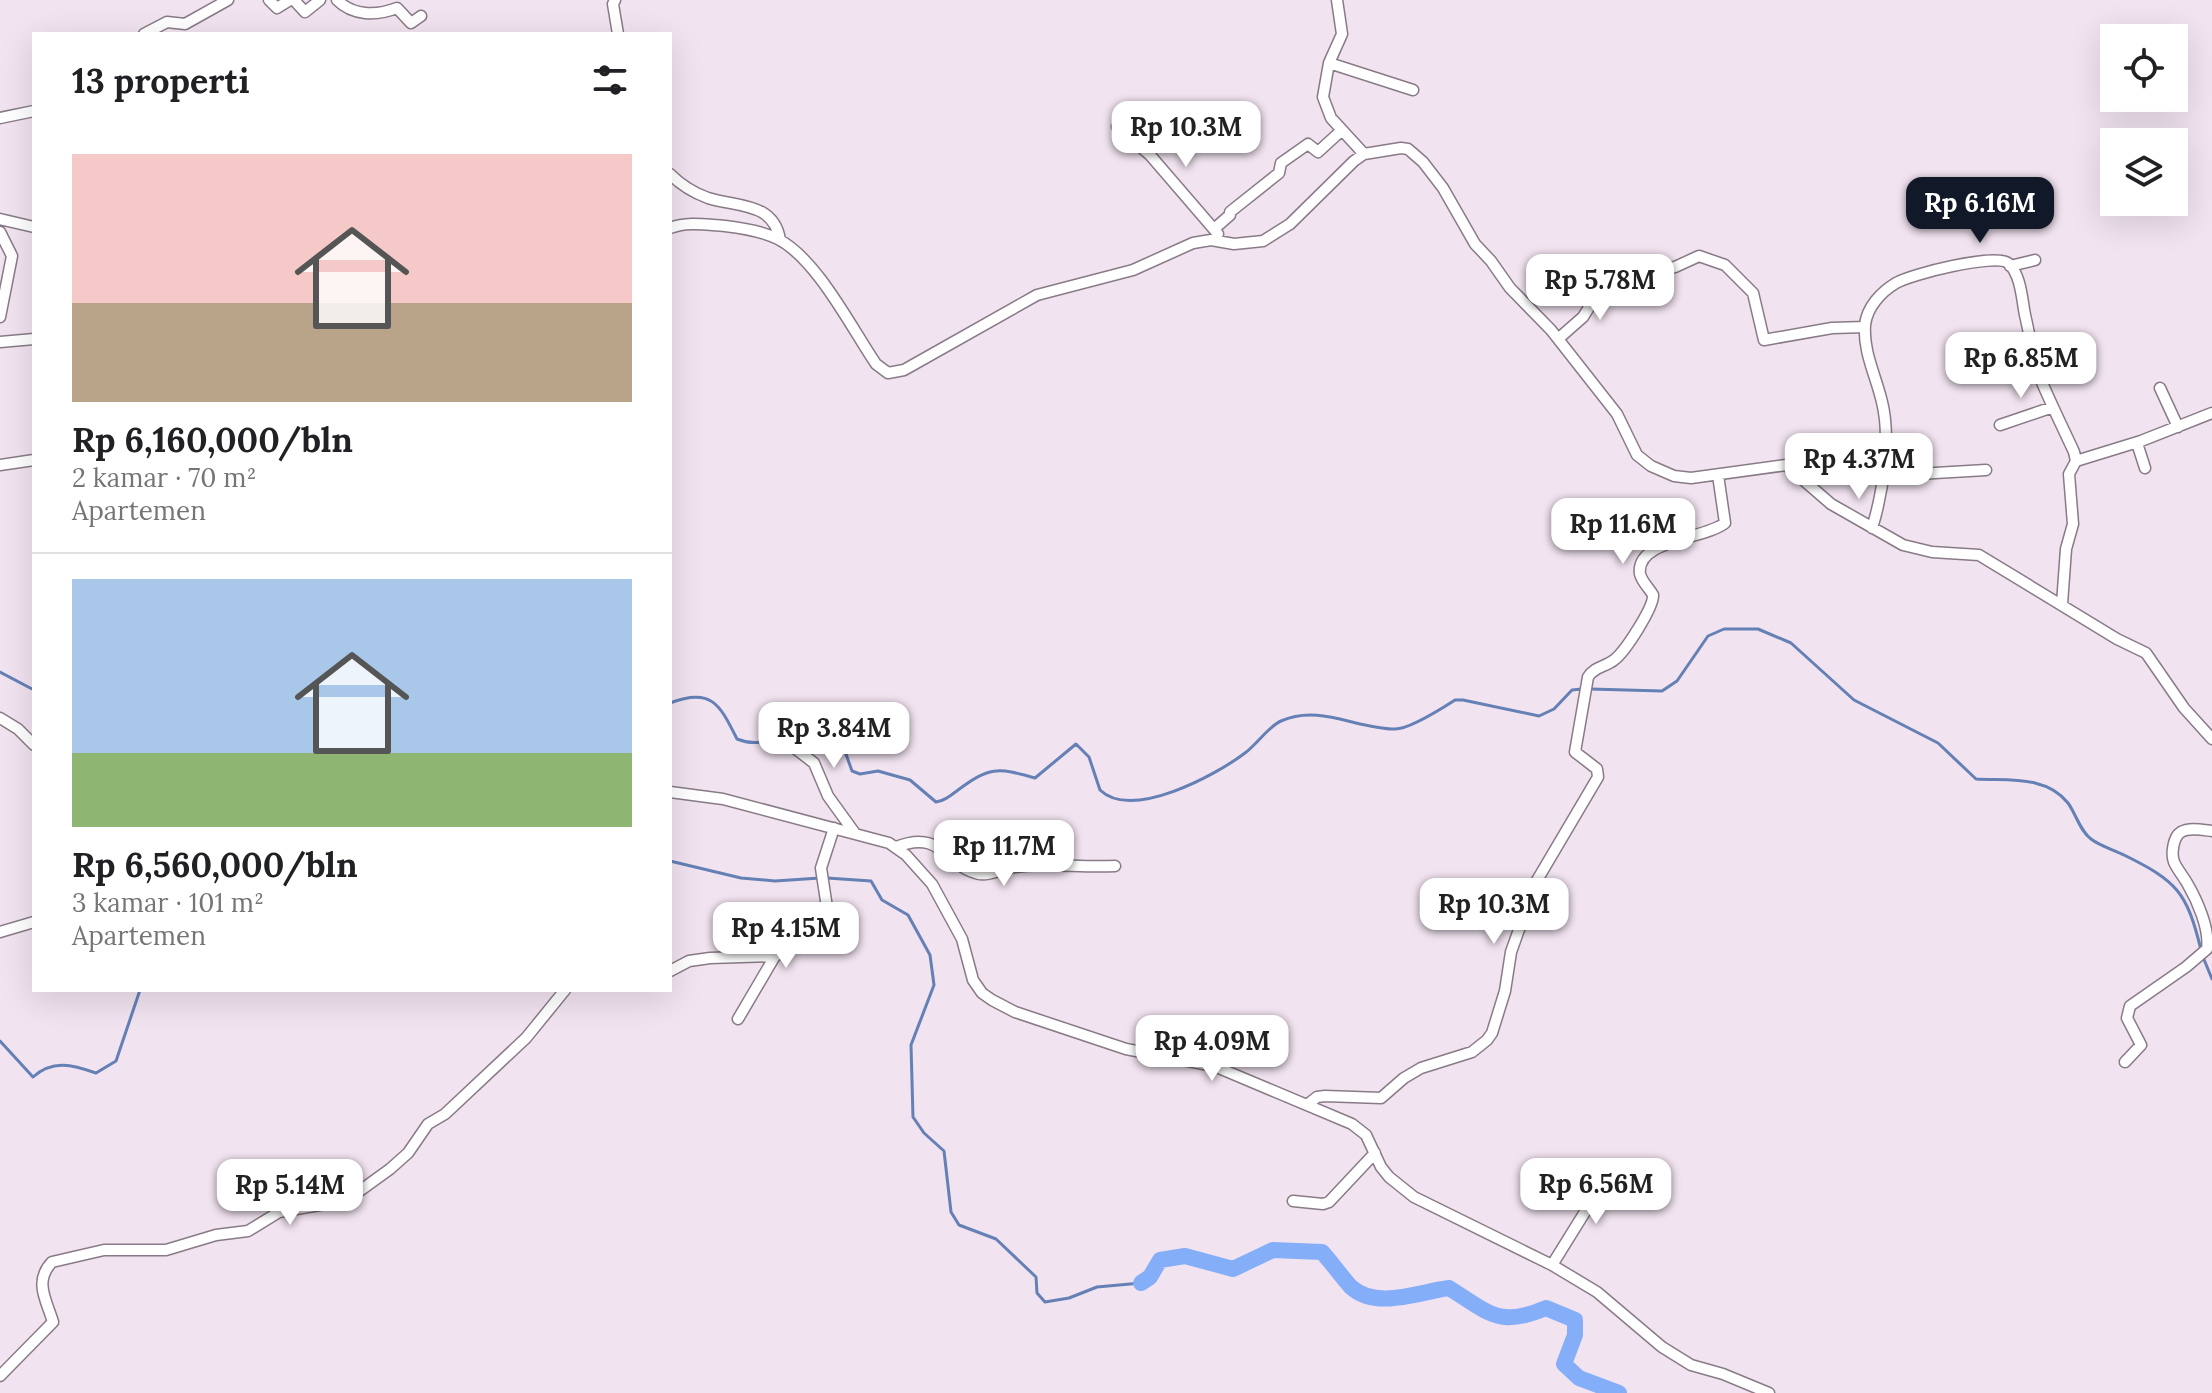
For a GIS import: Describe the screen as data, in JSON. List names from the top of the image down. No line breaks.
{"page":{"heading":"13 properti","price":["Rp 10.3M","Rp 6.16M","Rp 5.78M","Rp 6.85M","Rp 4.37M","Rp 11.6M","Rp 3.84M","Rp 11.7M","Rp 10.3M","Rp 4.15M","Rp 4.09M","Rp 6.56M","Rp 5.14M"],"list":[{"name":"Rp 6,160,000/bln","note":"2 kamar · 70 m² · Apartemen"},{"name":"Rp 6,560,000/bln","note":"3 kamar · 101 m² · Apartemen"}]}}
